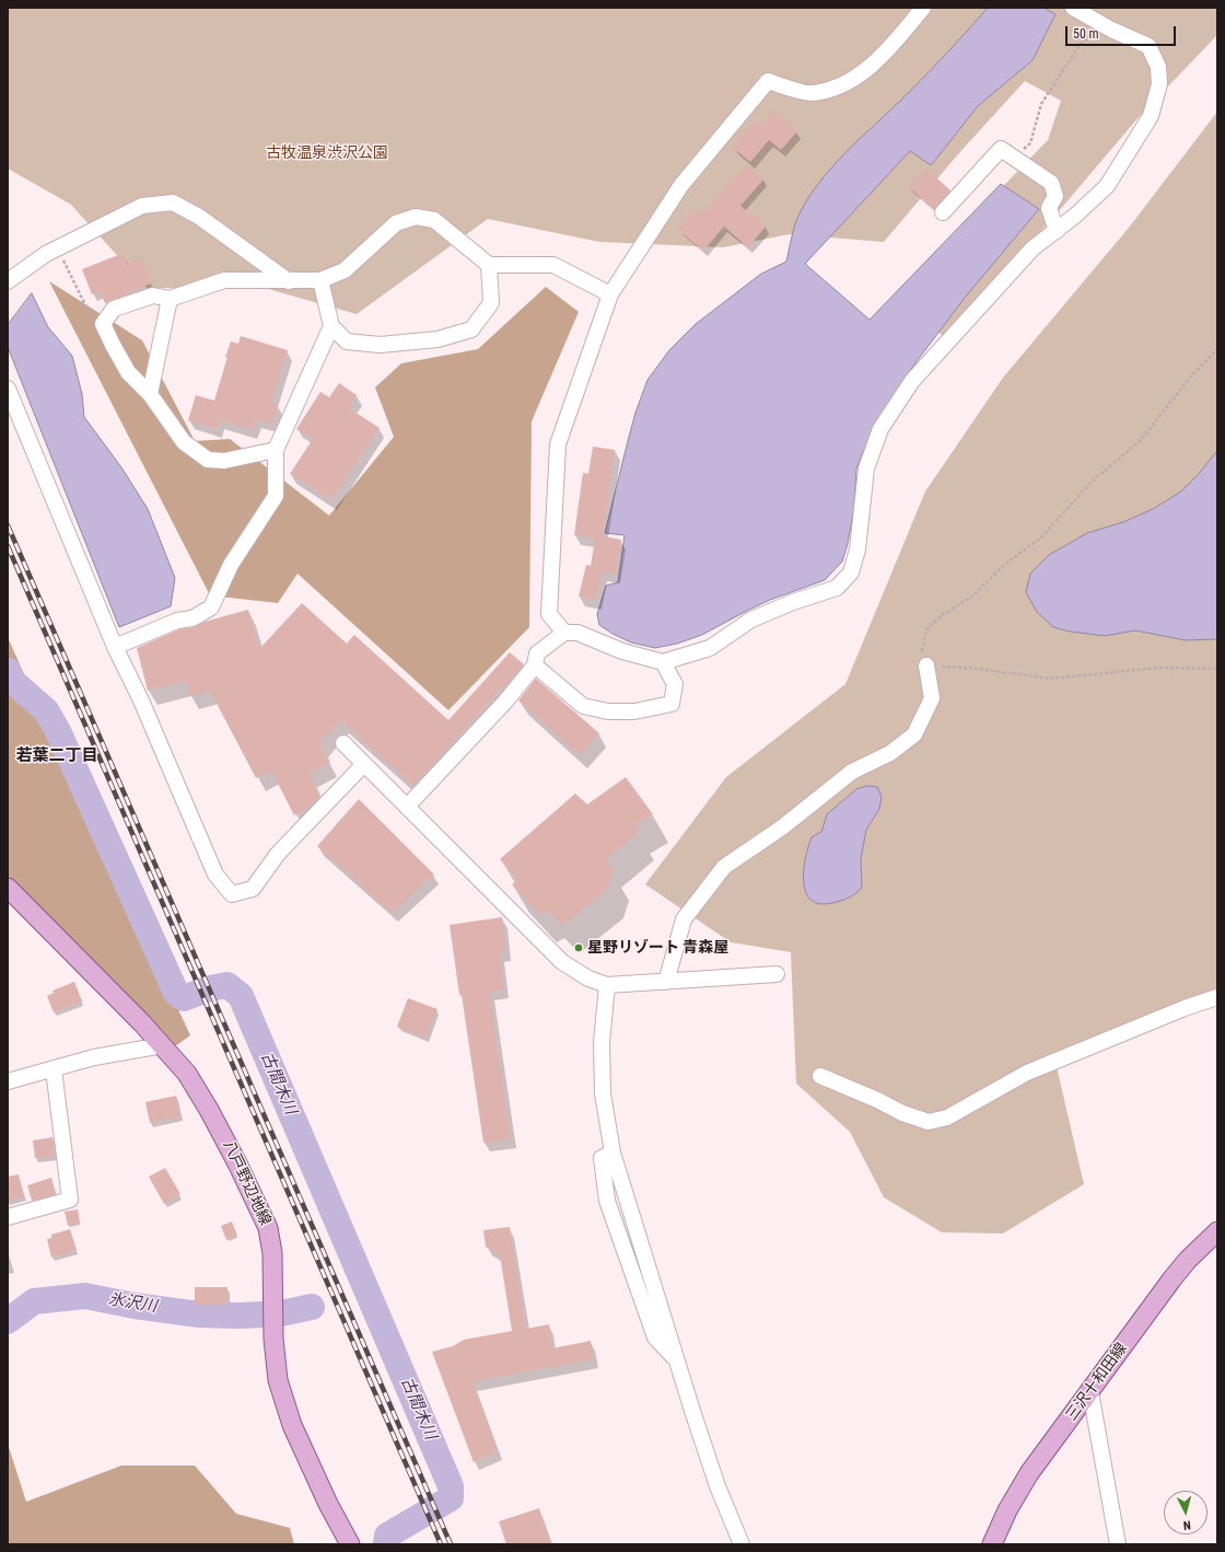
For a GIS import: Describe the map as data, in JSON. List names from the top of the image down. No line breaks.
{"streets":{"main road":["八戸野辺地線","三沢十和田線"]},"districts":["若葉二丁目"],"water":["古間木川","氷沢川"],"parks":["古牧温泉渋沢公園"],"places":["星野リゾート 青森屋"],"scale_bar":"50 m","north":"bottom"}
